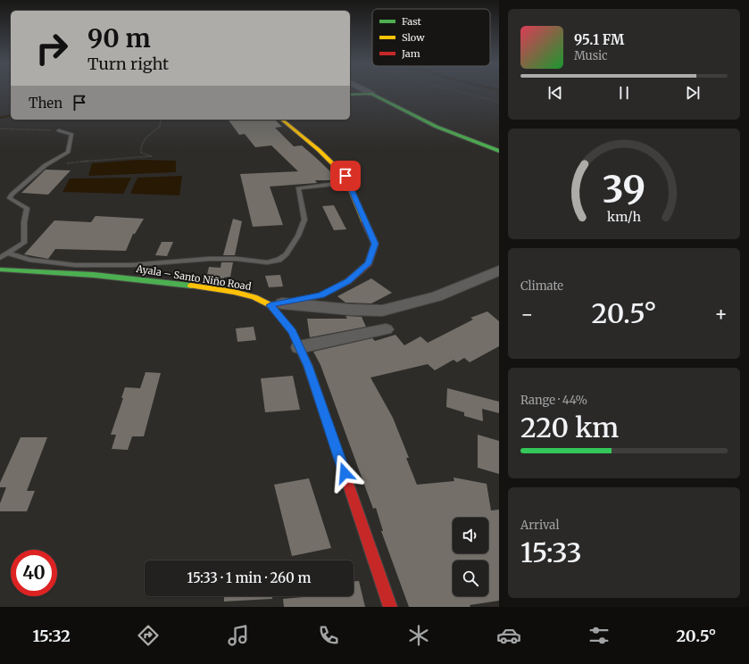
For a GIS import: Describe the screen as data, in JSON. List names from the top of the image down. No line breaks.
{"streets":{"street":["Ayala – Santo Niño Road"]},"legend":["Fast","Slow","Jam"],"page":{"turn":["90 m","Turn right"],"song":["95.1 FM","Music"],"then":"Then","tile":["Climate",["Range · 44%","220 km"],["Arrival","15:33"]],"heat":["−","20.5°","+"],"limit":"40","trip":"15:33 · 1 min · 260 m","tabs":["15:32","20.5°"],"gauge":["39","km/h"]}}
